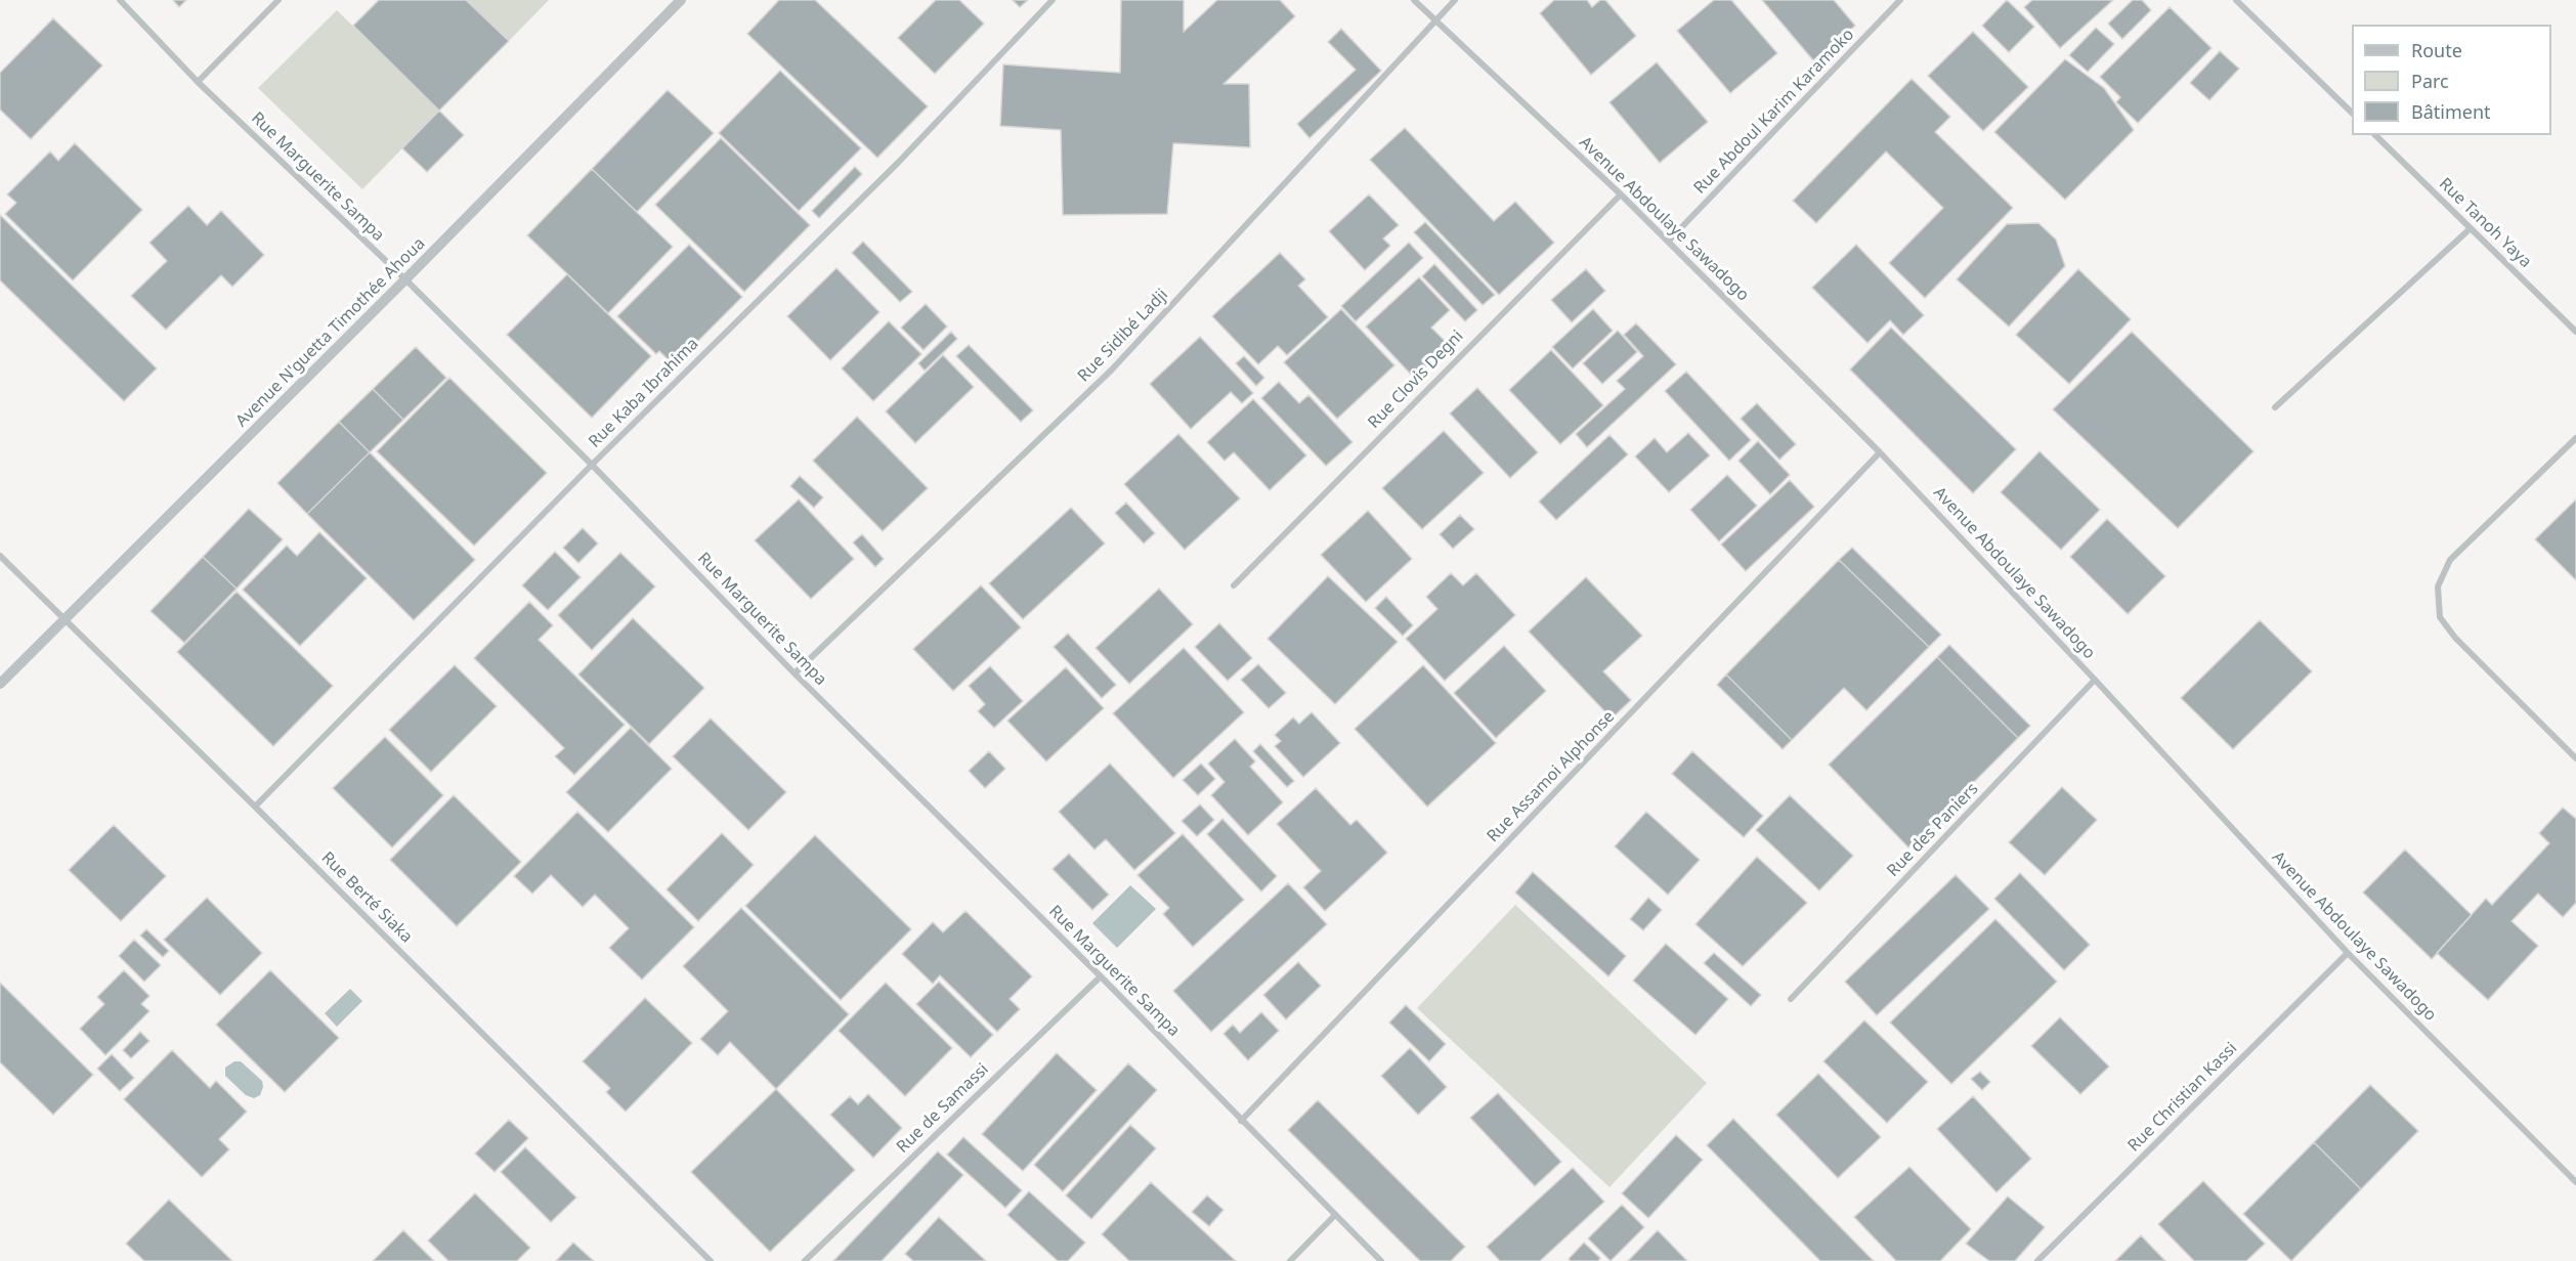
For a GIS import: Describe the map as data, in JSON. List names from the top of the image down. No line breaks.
{"streets":{"street":["Rue Abdoul Karim Karamoko","Rue Marguerite Sampa","Avenue Abdoulaye Sawadogo","Rue Tanoh Yaya","Avenue N'guetta Timothée Ahoua","Rue Sidibé Ladji","Rue Clovis Degni","Rue Kaba Ibrahima","Rue Assamoi Alphonse","Rue des Paniers","Rue Berté Siaka","Rue Christian Kassi","Rue de Samassi"]},"crossings":[["Rue Abdoul Karim Karamoko","Avenue Abdoulaye Sawadogo"],["Rue Marguerite Sampa","Avenue N'guetta Timothée Ahoua"],["Rue Marguerite Sampa","Rue Sidibé Ladji"],["Rue Marguerite Sampa","Rue Kaba Ibrahima"],["Rue Marguerite Sampa","Rue Assamoi Alphonse"],["Rue Marguerite Sampa","Rue de Samassi"],["Avenue Abdoulaye Sawadogo","Rue Sidibé Ladji"],["Avenue Abdoulaye Sawadogo","Rue Clovis Degni"],["Avenue Abdoulaye Sawadogo","Rue Assamoi Alphonse"],["Avenue Abdoulaye Sawadogo","Rue des Paniers"],["Avenue Abdoulaye Sawadogo","Rue Christian Kassi"],["Avenue N'guetta Timothée Ahoua","Rue Berté Siaka"],["Rue Kaba Ibrahima","Rue Berté Siaka"]],"legend":["Route","Parc","Bâtiment"]}
